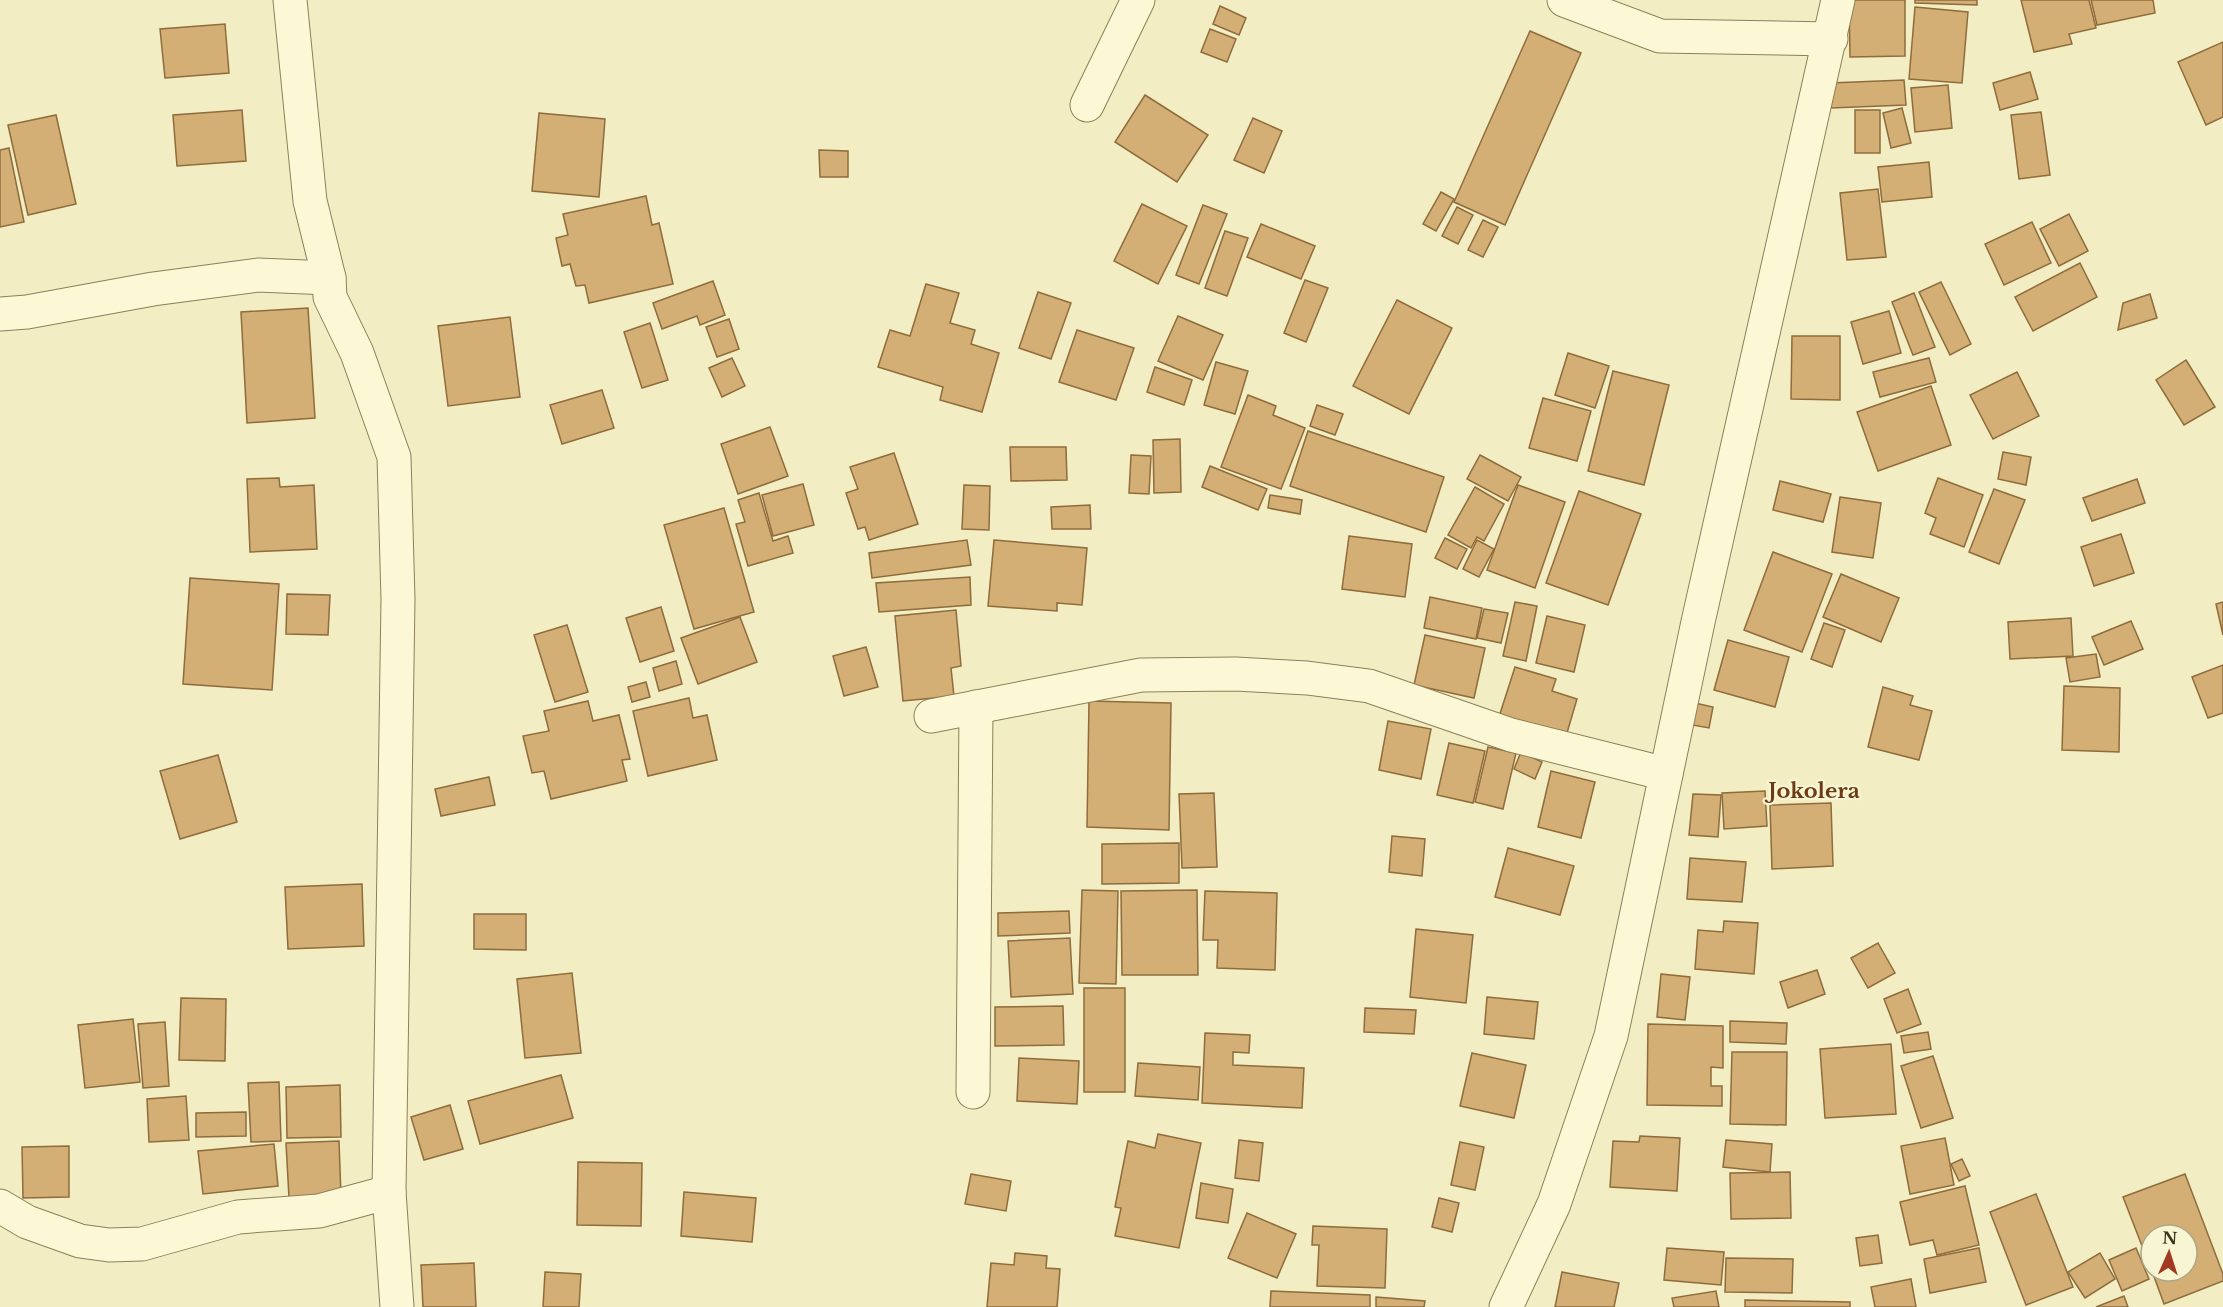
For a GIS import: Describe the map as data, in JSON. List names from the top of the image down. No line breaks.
{"districts":["Jokolera"],"north":"top"}
